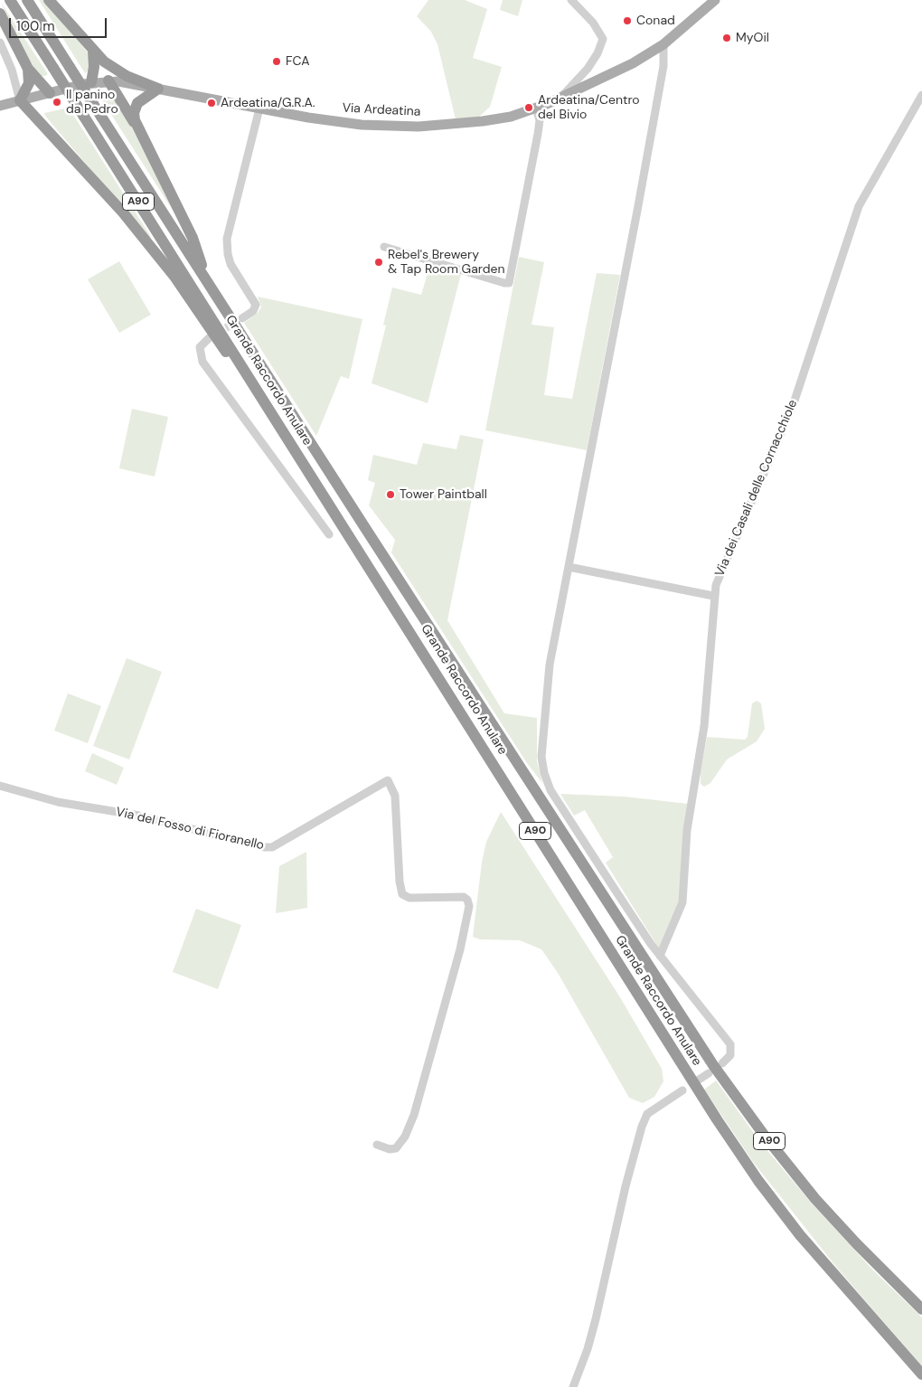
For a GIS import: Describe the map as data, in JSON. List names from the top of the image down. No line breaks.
{"streets":{"highway":["A90","Grande Raccordo Anulare"],"main road":["Via Ardeatina"],"street":["Via dei Casali delle Cornacchiole","Via del Fosso di Fioranello"]},"places":["Conad","MyOil","FCA","Il panino da Pedro","Ardeatina/G.R.A.","Ardeatina/Centro del Bivio","Rebel's Brewery & Tap Room Garden","Tower Paintball"],"scale_bar":"100 m"}
